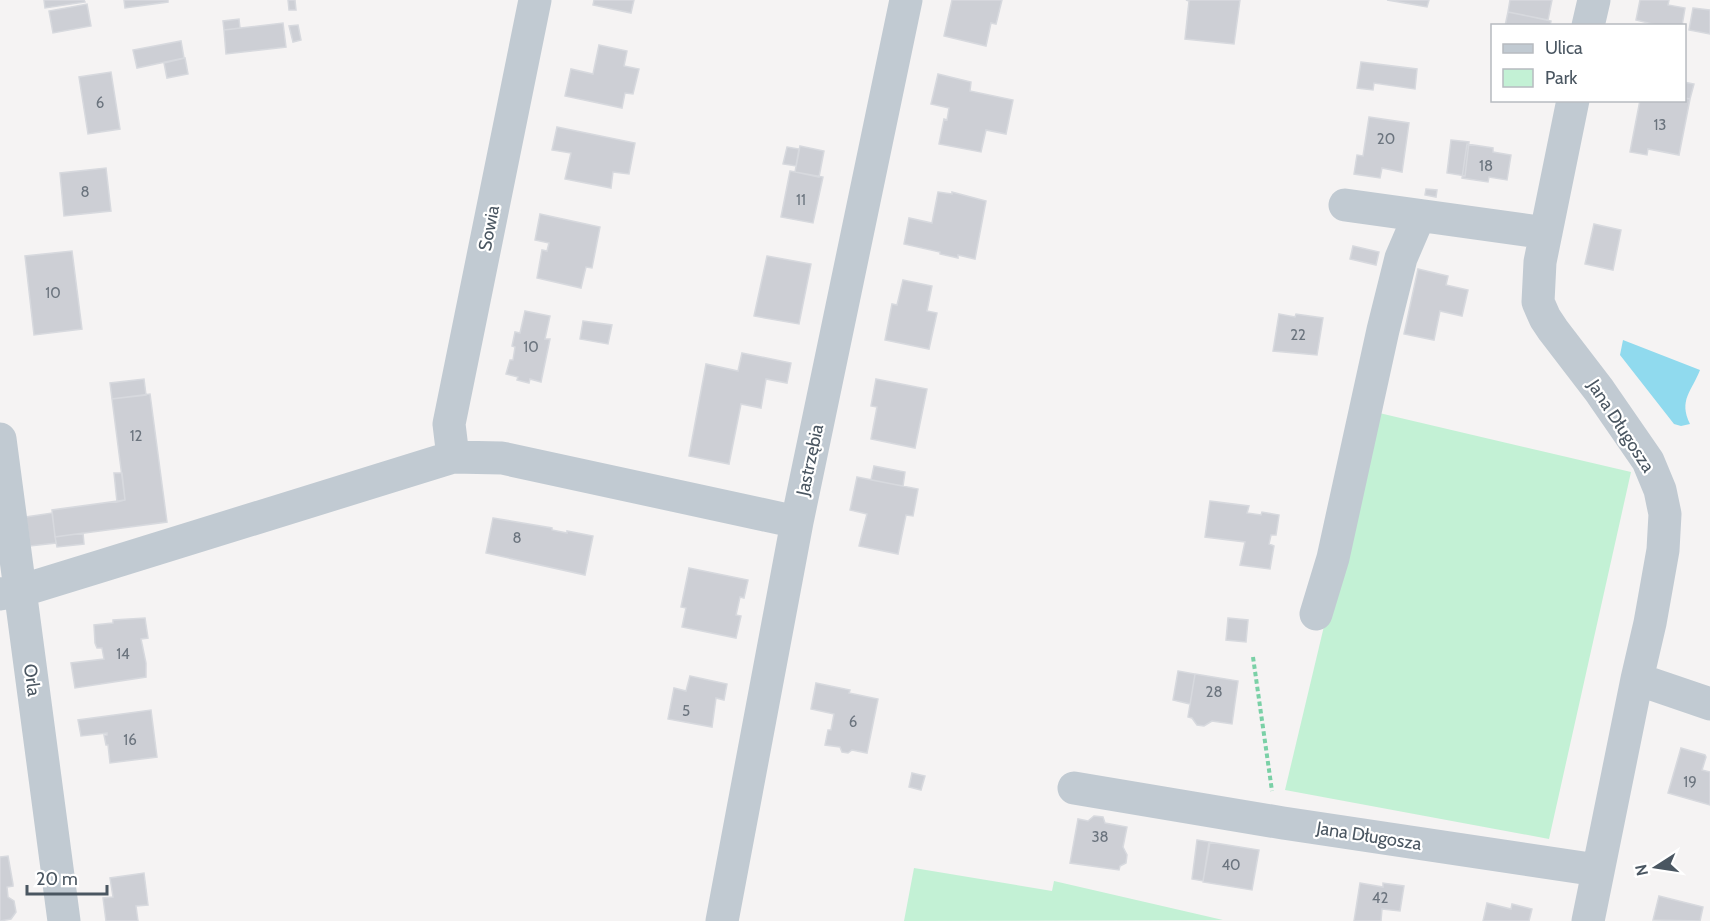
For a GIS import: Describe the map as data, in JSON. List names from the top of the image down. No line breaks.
{"streets":{"street":["Sowia","Jana Długosza","Jastrzębia","Orla"]},"house_numbers":["6","13","20","18","8","11","10","22","10","12","8","14","28","5","6","16","19","38","40","42"],"legend":["Ulica","Park"],"scale_bar":"20 m","north":"left"}
